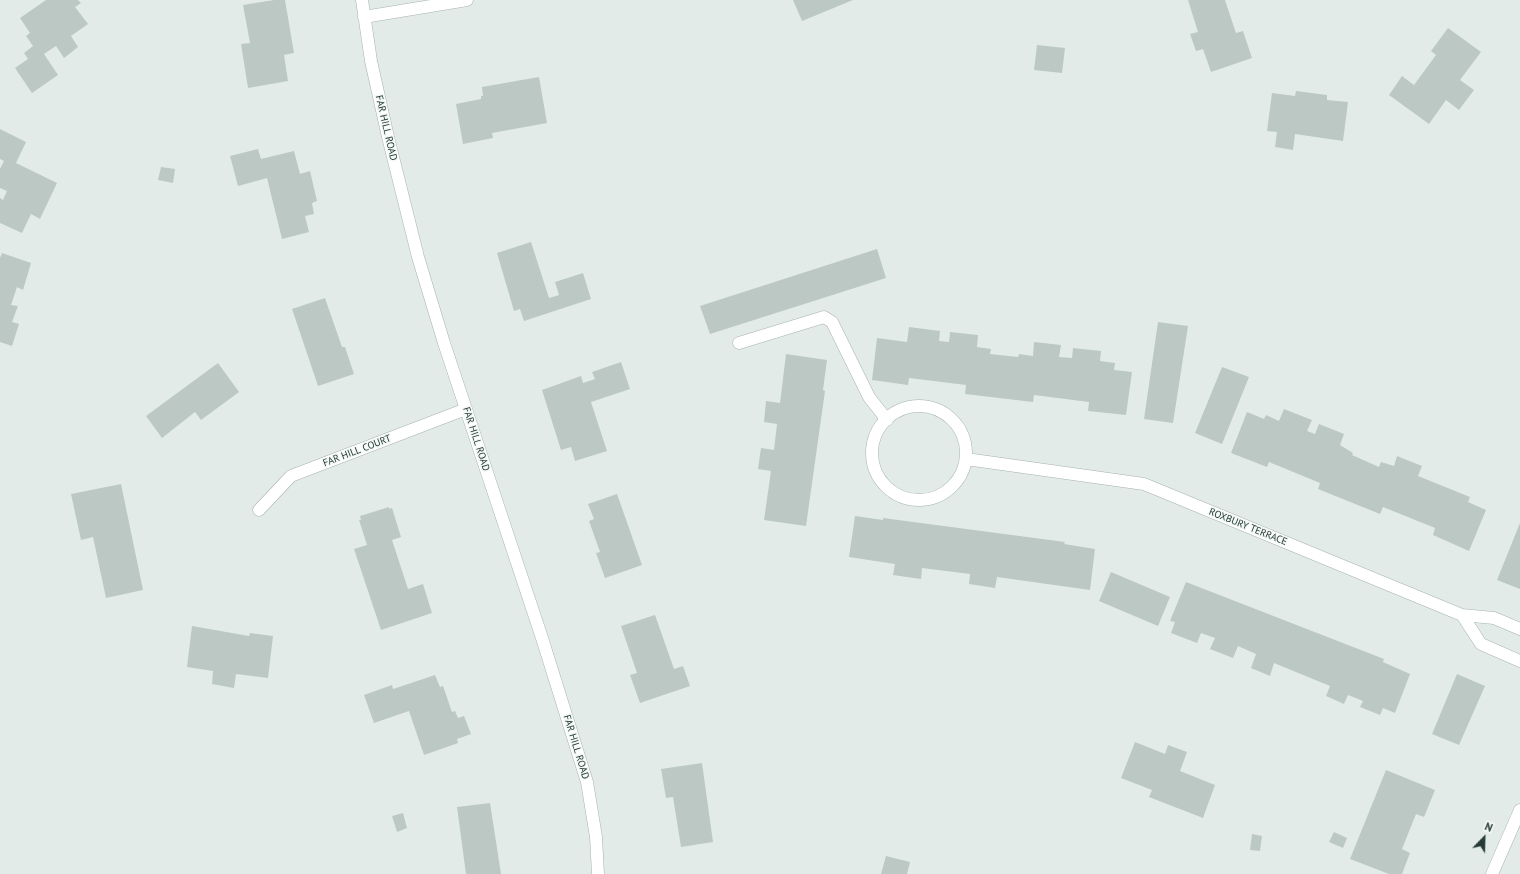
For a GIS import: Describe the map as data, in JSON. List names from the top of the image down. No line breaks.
{"streets":{"street":["FAR HILL ROAD","FAR HILL COURT","ROXBURY TERRACE"]},"crossings":[["FAR HILL ROAD","FAR HILL COURT"]],"north":"top right"}
